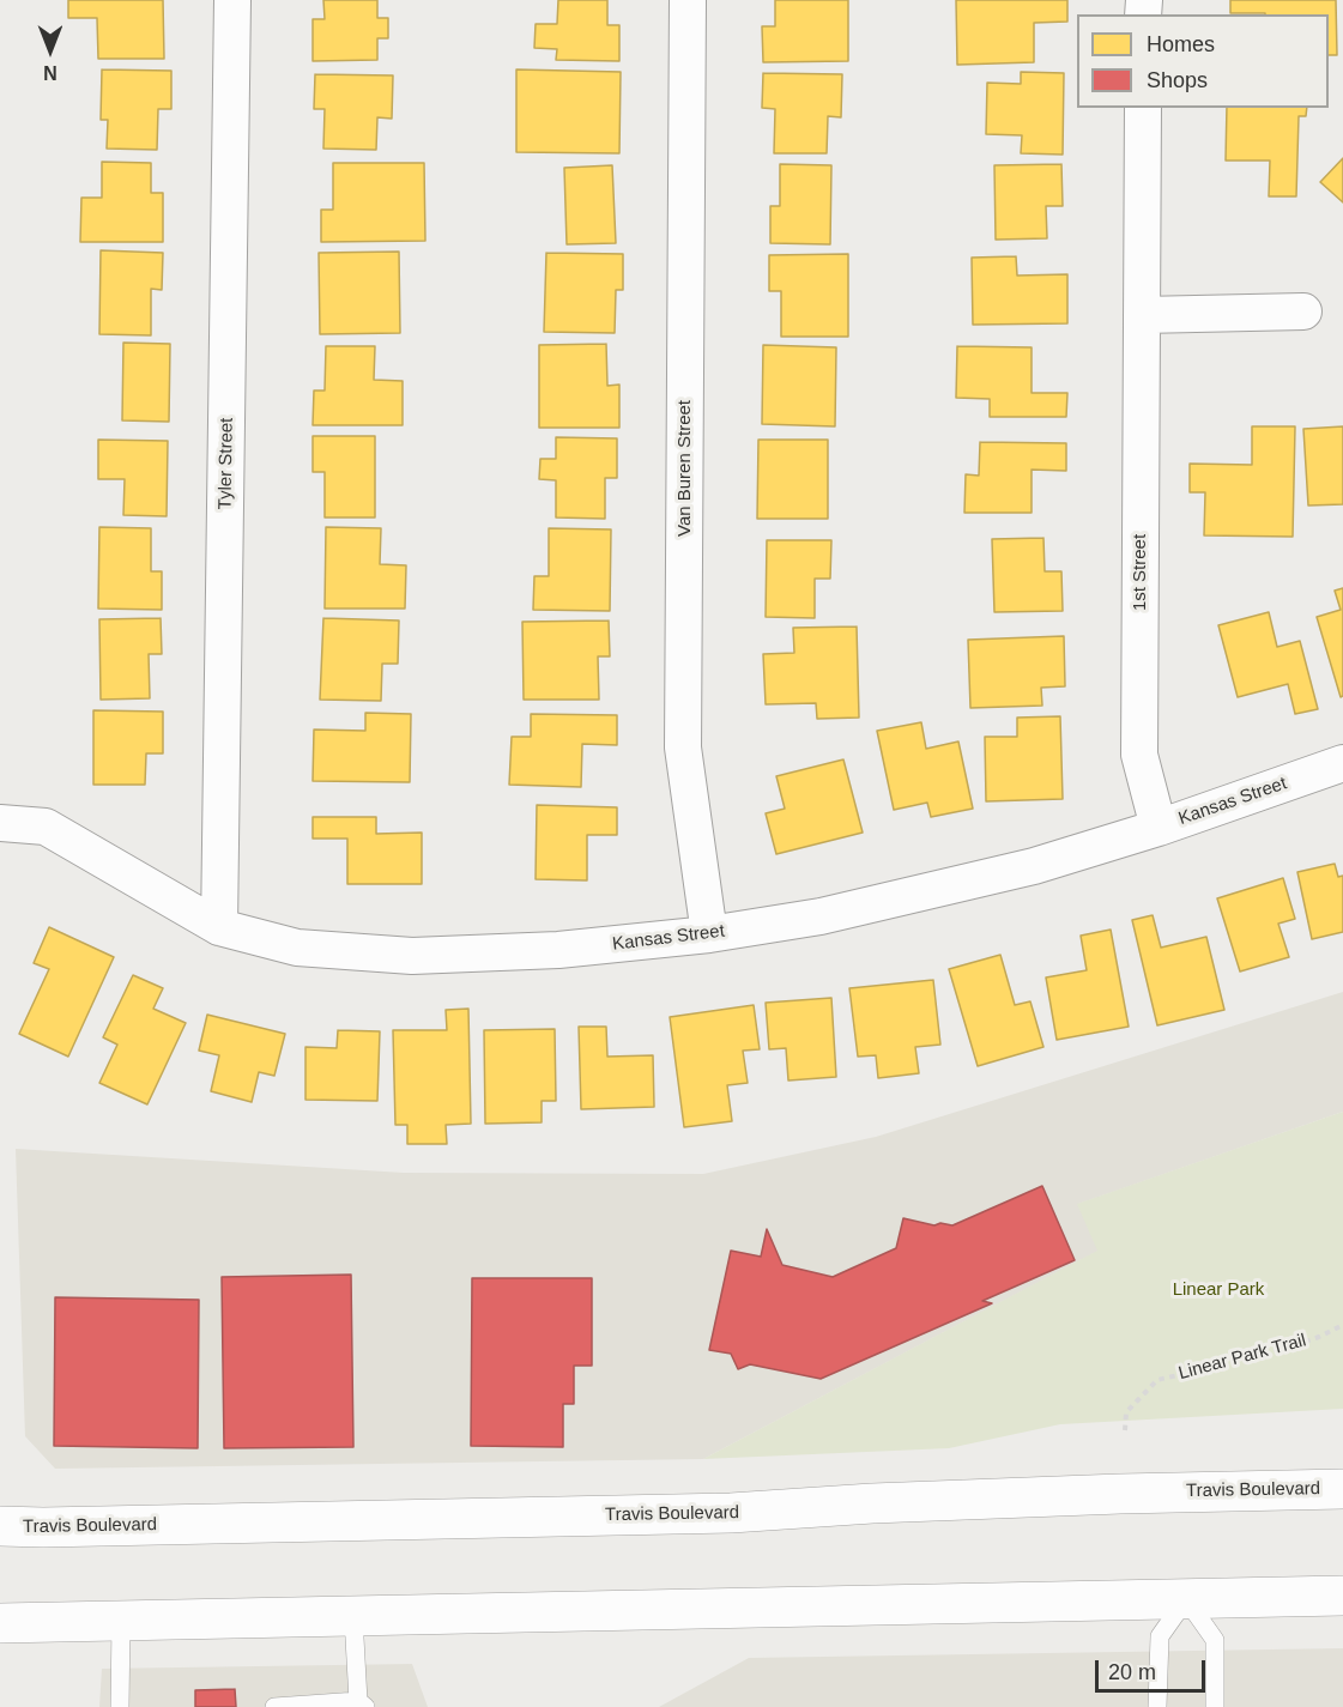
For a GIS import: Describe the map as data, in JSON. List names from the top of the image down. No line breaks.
{"streets":{"main road":["Travis Boulevard"],"street":["Tyler Street","Van Buren Street","1st Street","Kansas Street"],"path":["Linear Park Trail"]},"crossings":[["Tyler Street","Kansas Street"],["Van Buren Street","Kansas Street"],["1st Street","Kansas Street"]],"parks":["Linear Park"],"legend":["Homes","Shops"],"scale_bar":"20 m","north":"bottom"}
